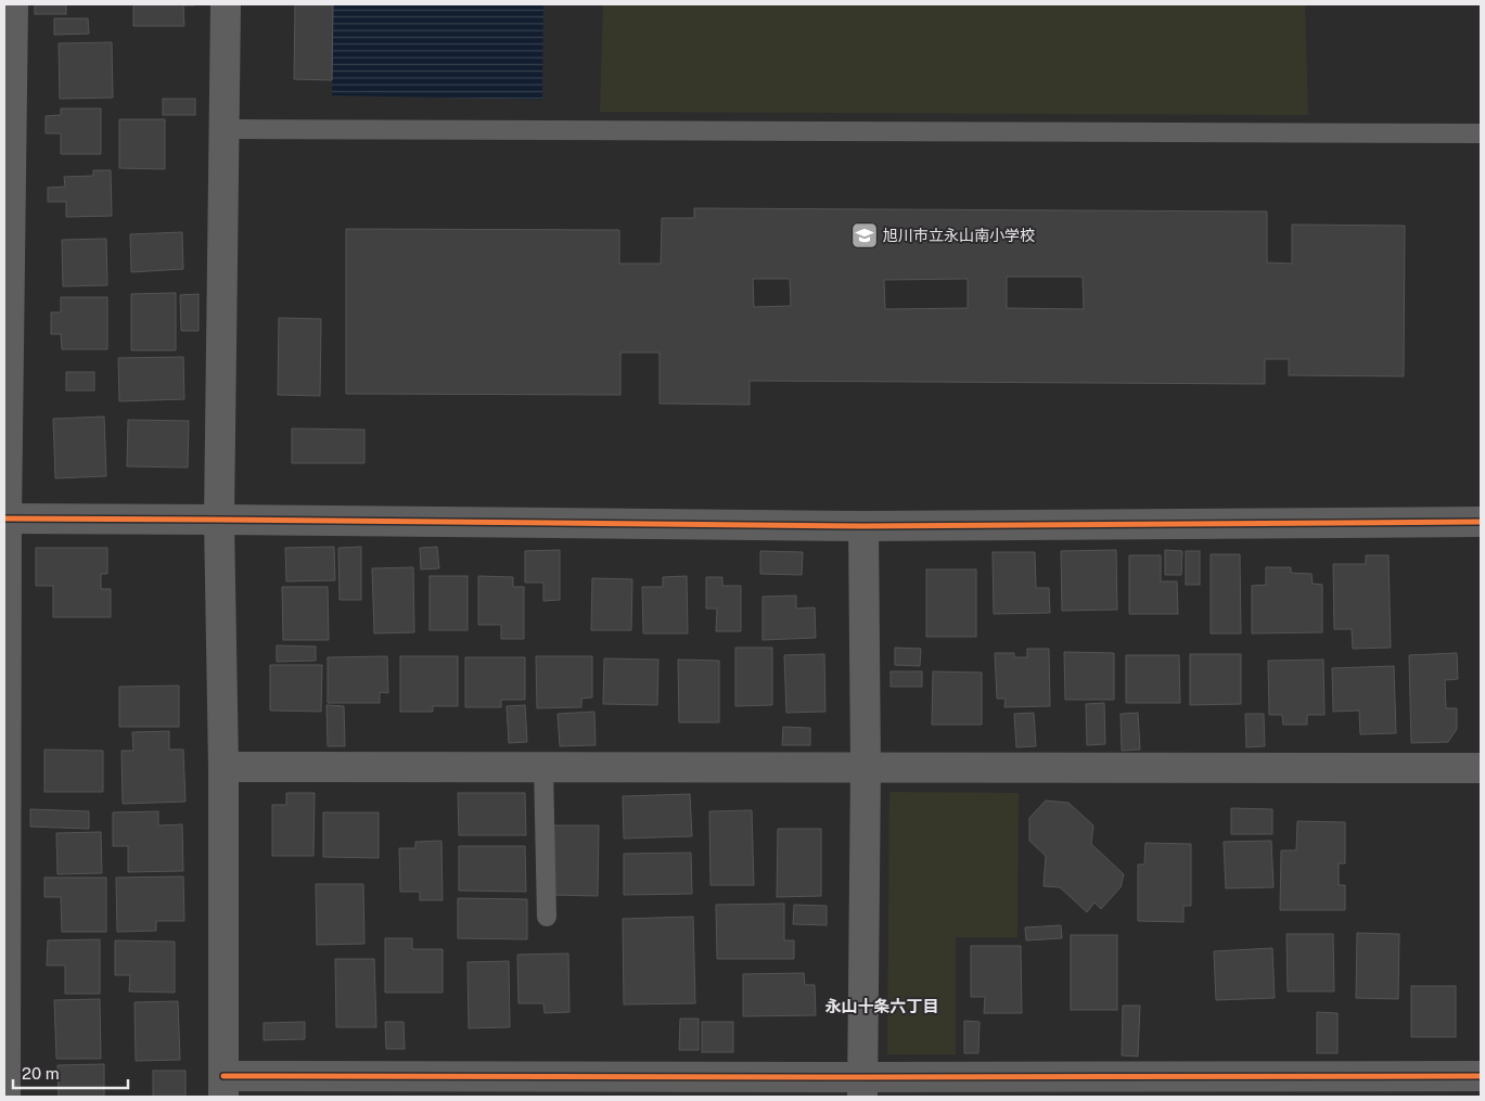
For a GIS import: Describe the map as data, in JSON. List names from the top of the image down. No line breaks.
{"districts":["永山十条六丁目"],"places":{"school or university":["旭川市立永山南小学校"]},"scale_bar":"20 m"}
